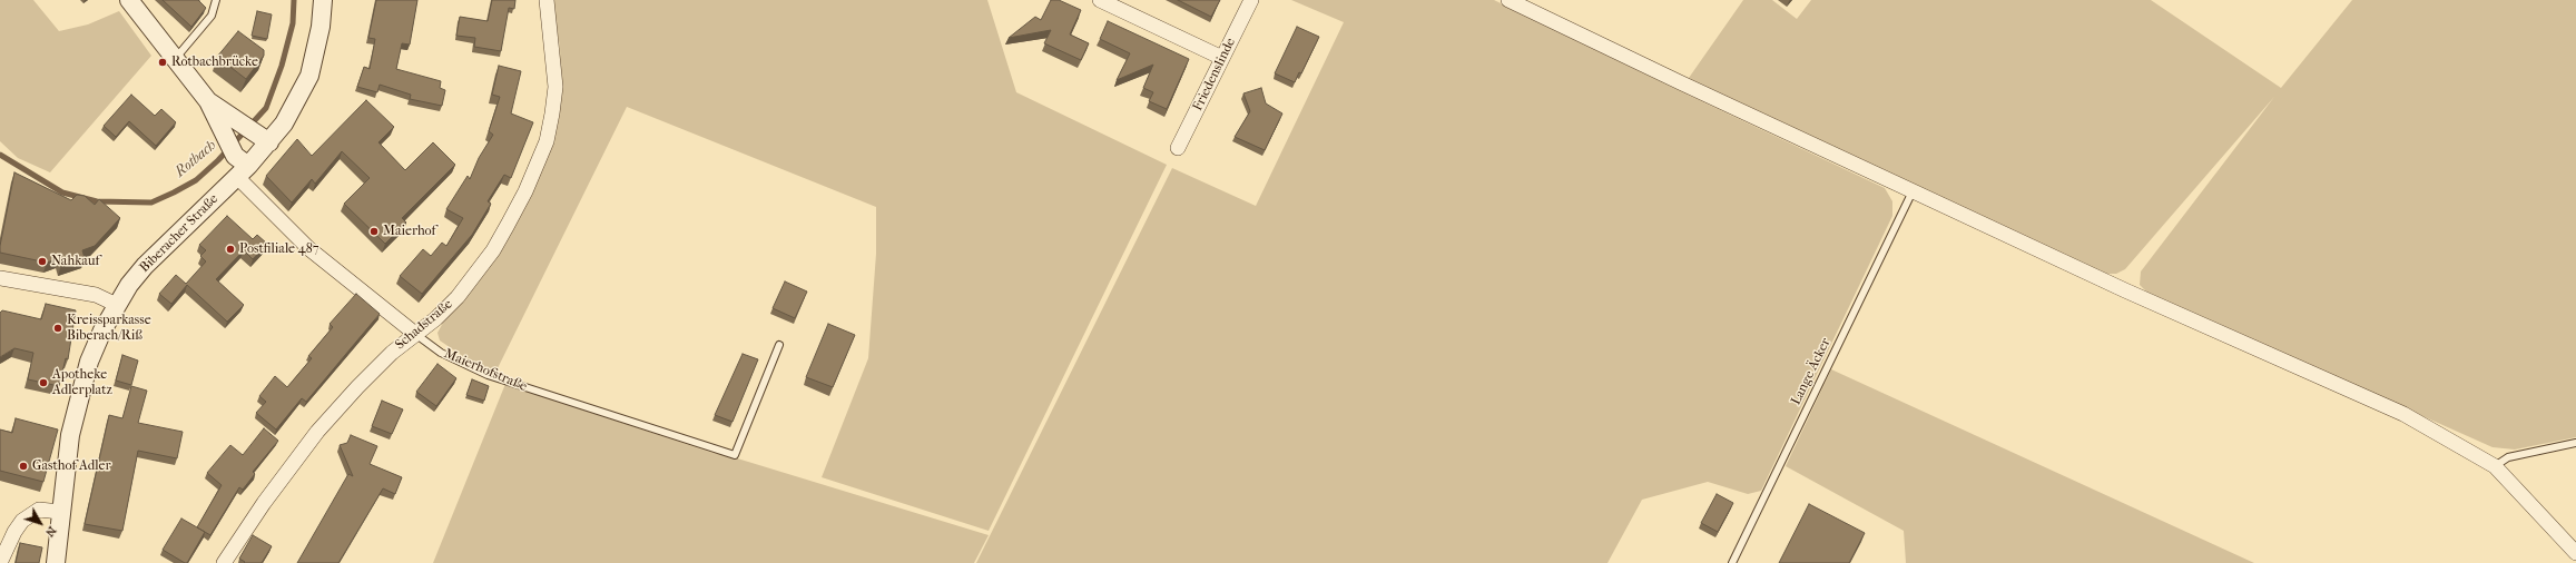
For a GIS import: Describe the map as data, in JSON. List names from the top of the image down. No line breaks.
{"streets":{"street":["Friedenslinde","Biberacher Straße","Schadstraße","Maierhofstraße"],"lane":["Lange Äcker"]},"crossings":[["Biberacher Straße","Maierhofstraße"],["Schadstraße","Maierhofstraße"]],"water":["Rotbach"],"places":["Rotbachbrücke","Maierhof","Postfiliale 487","Nahkauf","Kreissparkasse Biberach/Riß","Apotheke Adlerplatz","Gasthof Adler"],"north":"bottom right"}
